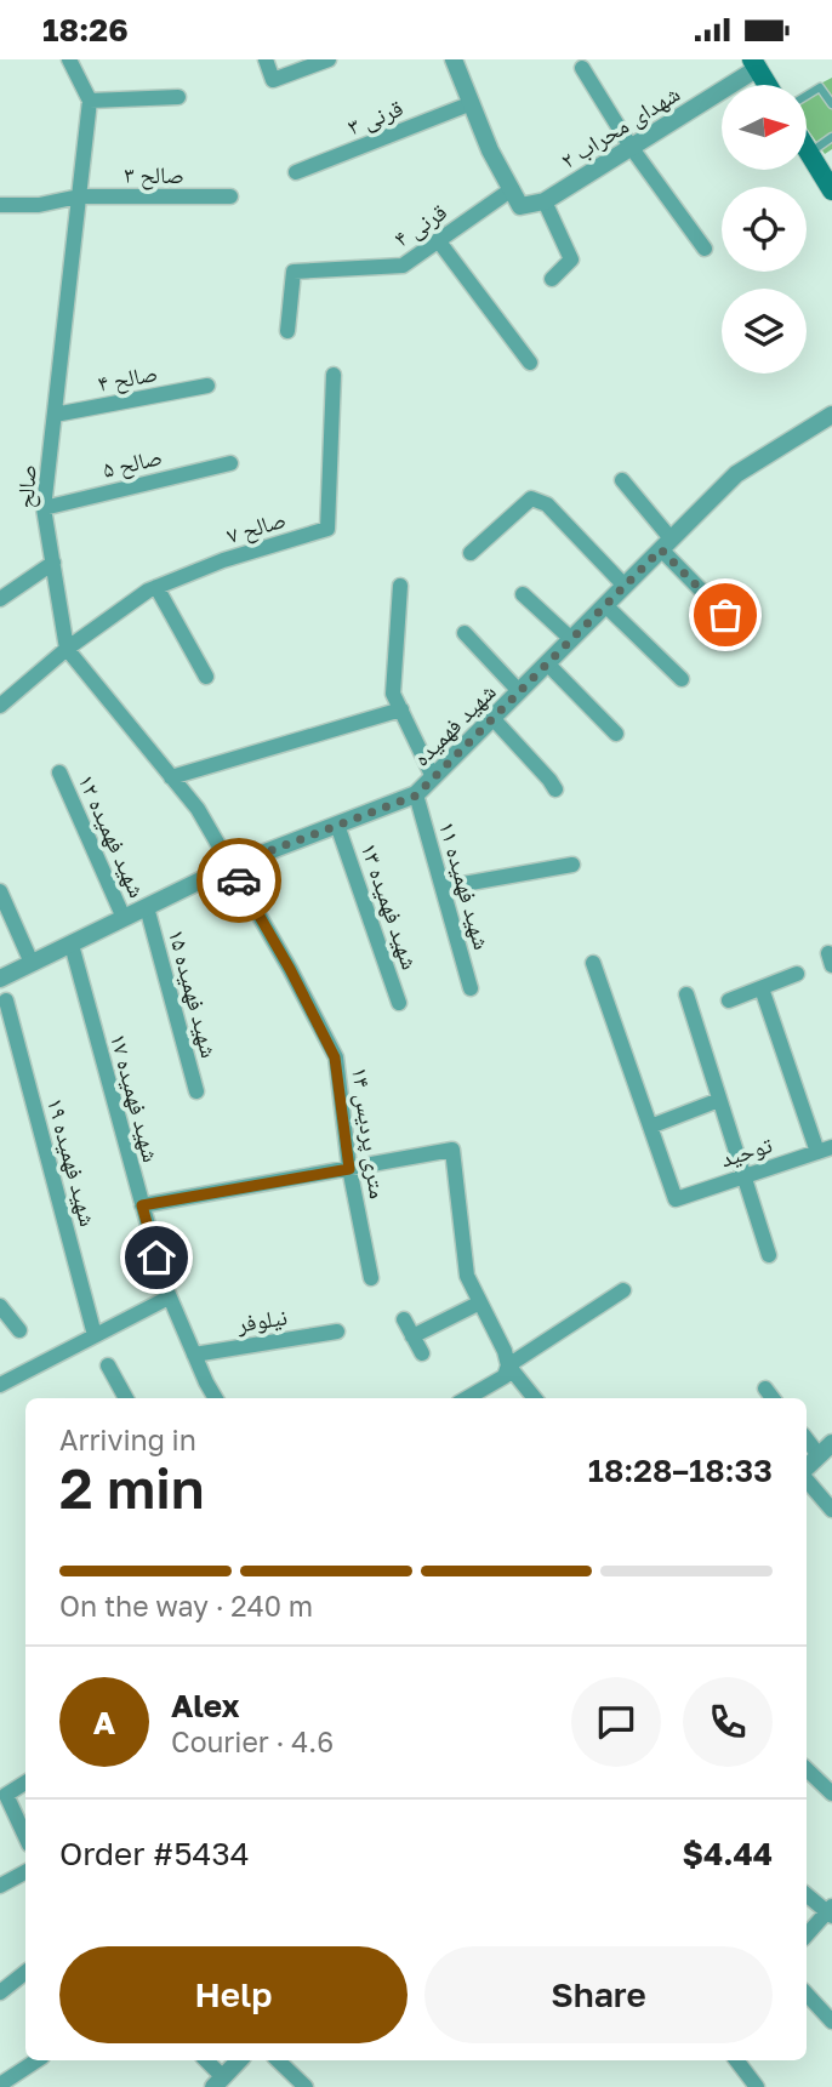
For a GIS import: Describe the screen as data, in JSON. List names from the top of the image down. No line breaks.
{"streets":{"street":["قرنی ۳","شهدای محراب ۲","صالح ۳","قرنی ۴","صالح ۴","صالح ۵","صالح","صالح ۷","شهید فهمیده","شهید فهمیده ۱۲","شهید فهمیده ۱۱","شهید فهمیده ۱۳","شهید فهمیده ۱۵","شهید فهمیده ۱۷","۱۴ متری پردیس","توحید","شهید فهمیده ۱۹","نیلوفر"]},"crossings":[["صالح ۳","صالح"],["صالح ۴","صالح"],["صالح ۵","صالح"],["صالح","صالح ۷"],["شهید فهمیده","شهید فهمیده ۱۲"],["شهید فهمیده","شهید فهمیده ۱۱"],["شهید فهمیده","شهید فهمیده ۱۳"],["شهید فهمیده","شهید فهمیده ۱۵"],["شهید فهمیده","شهید فهمیده ۱۷"],["شهید فهمیده","۱۴ متری پردیس"],["شهید فهمیده ۱۷","نیلوفر"]],"north":"right","page":{"status":"18:26","heading":["2 min","Arriving in","18:28–18:33"],"panel":["Alex","Courier · 4.6","Order #5434","$4.44"],"bar":"On the way · 240 m","round":"A","buttons":["Help","Share"]}}
